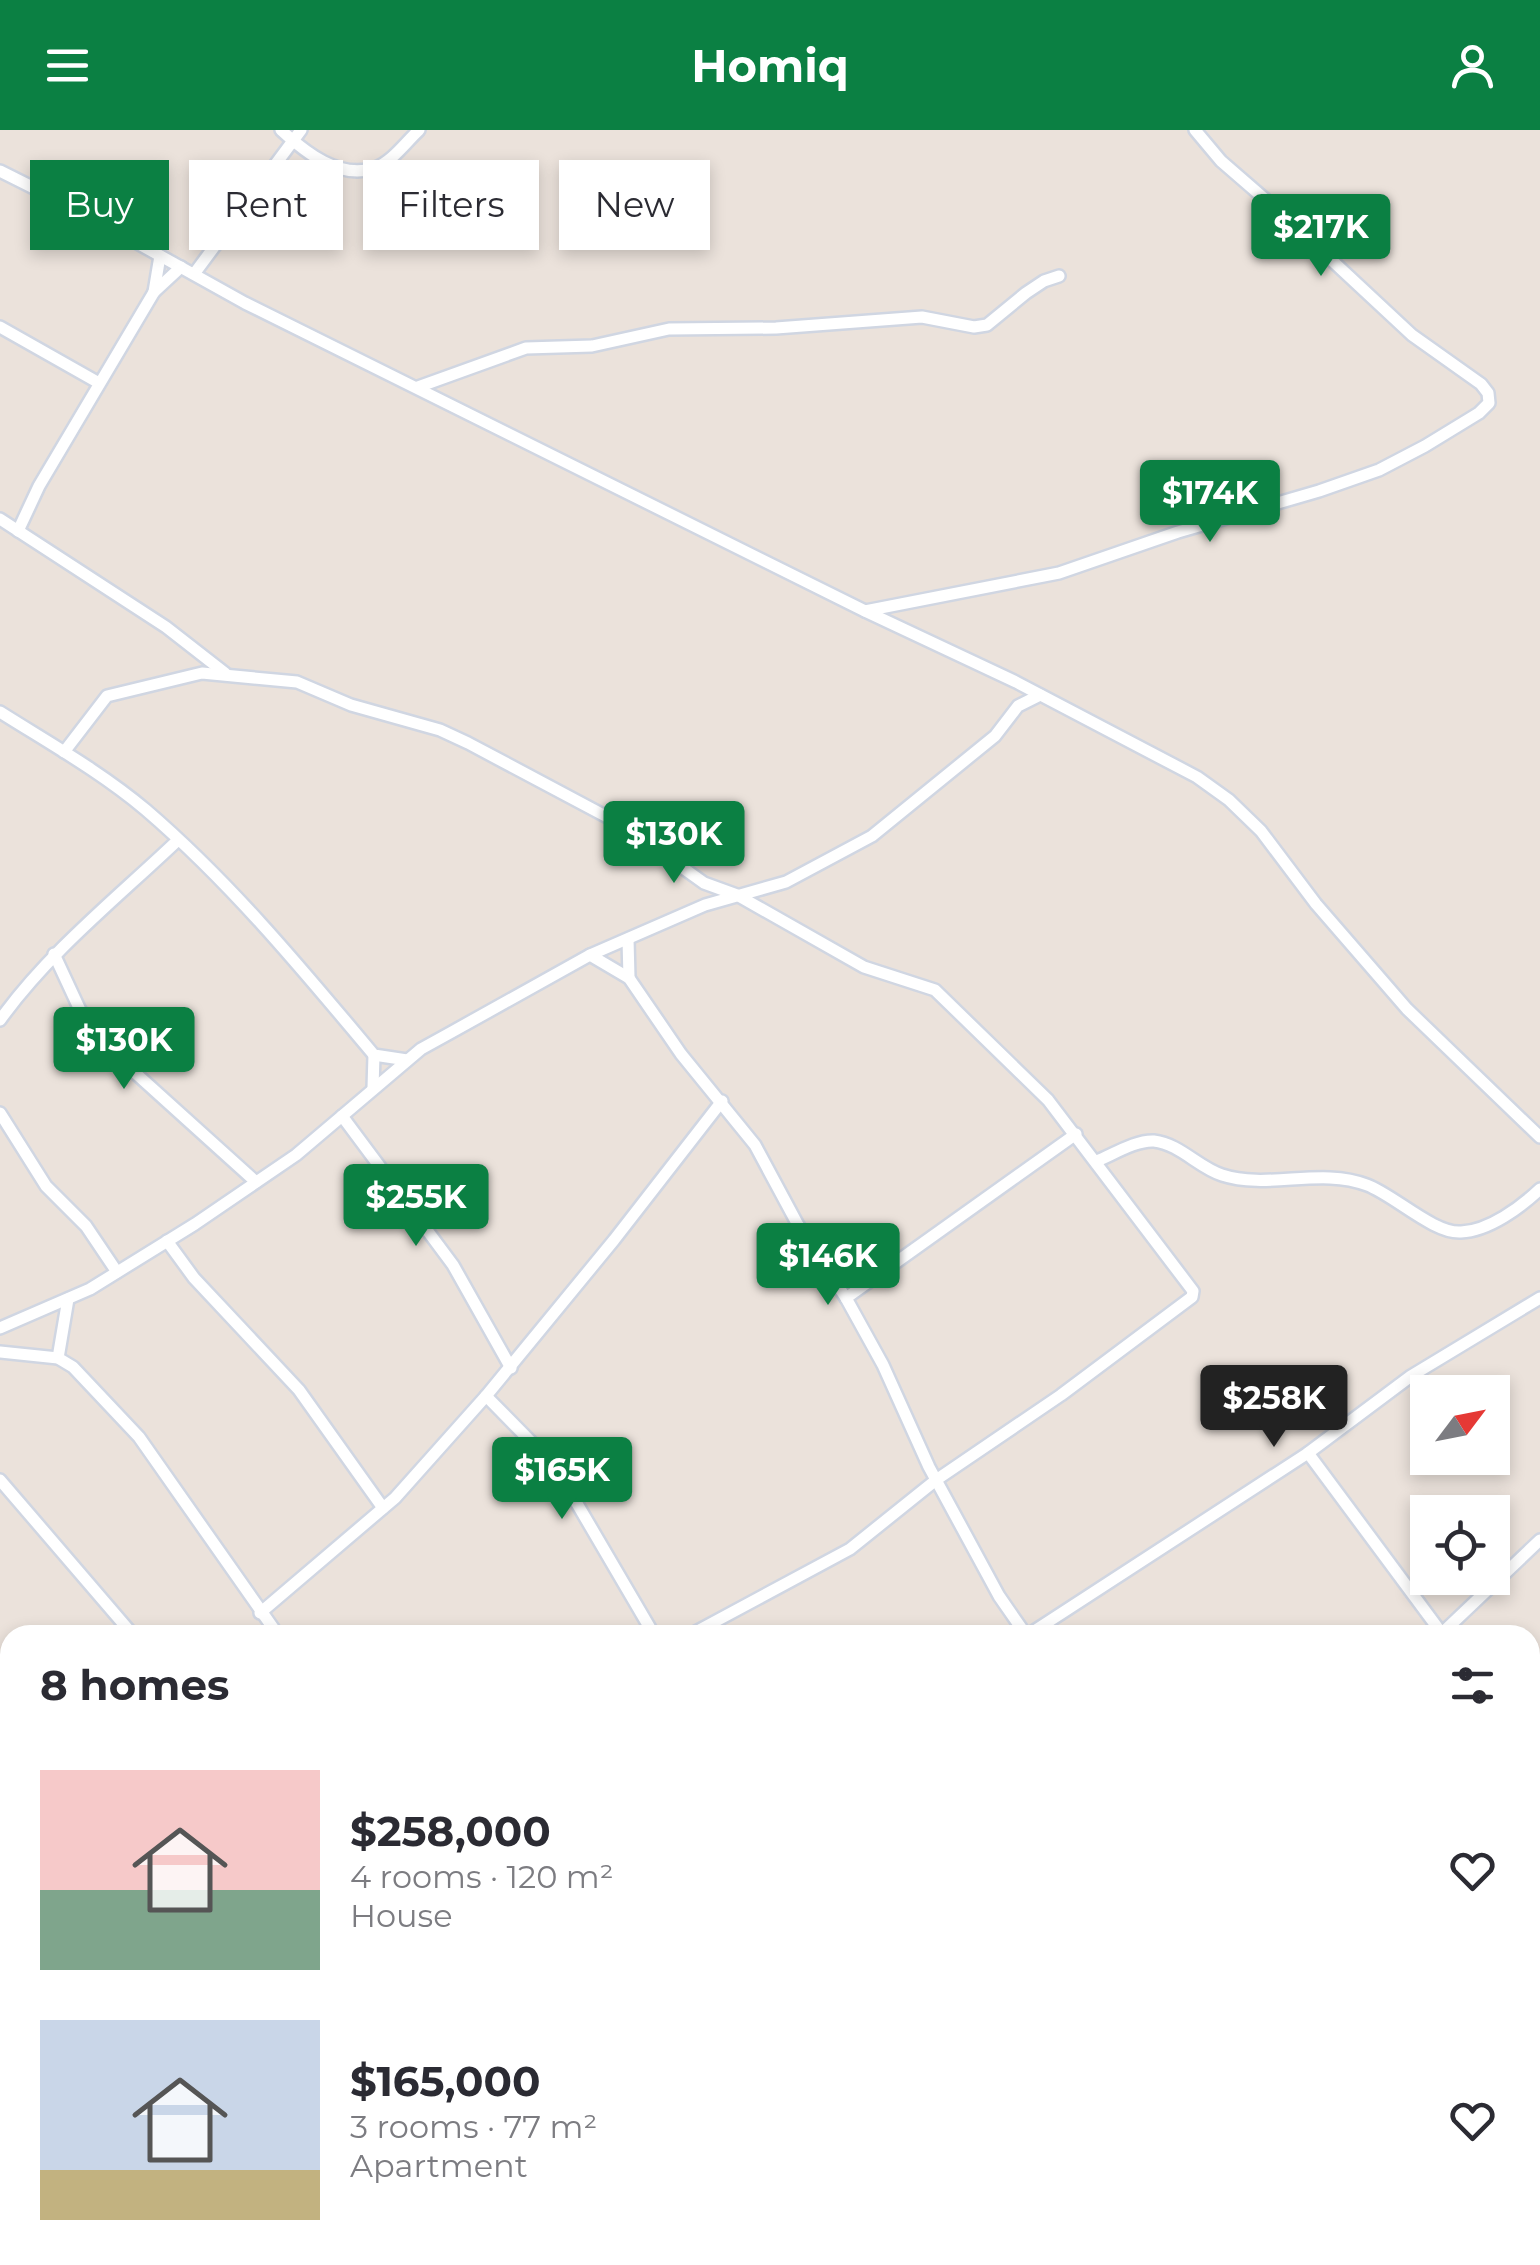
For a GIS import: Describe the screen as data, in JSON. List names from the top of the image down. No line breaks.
{"north":"top right","page":{"header":"Homiq","chip":["Buy","Rent","Filters","New"],"price":["$217K","$174K","$130K","$130K","$255K","$146K","$258K","$165K"],"heading":"8 homes","list":[{"name":"$258,000","note":"4 rooms · 120 m² · House"},{"name":"$165,000","note":"3 rooms · 77 m² · Apartment"}]}}
